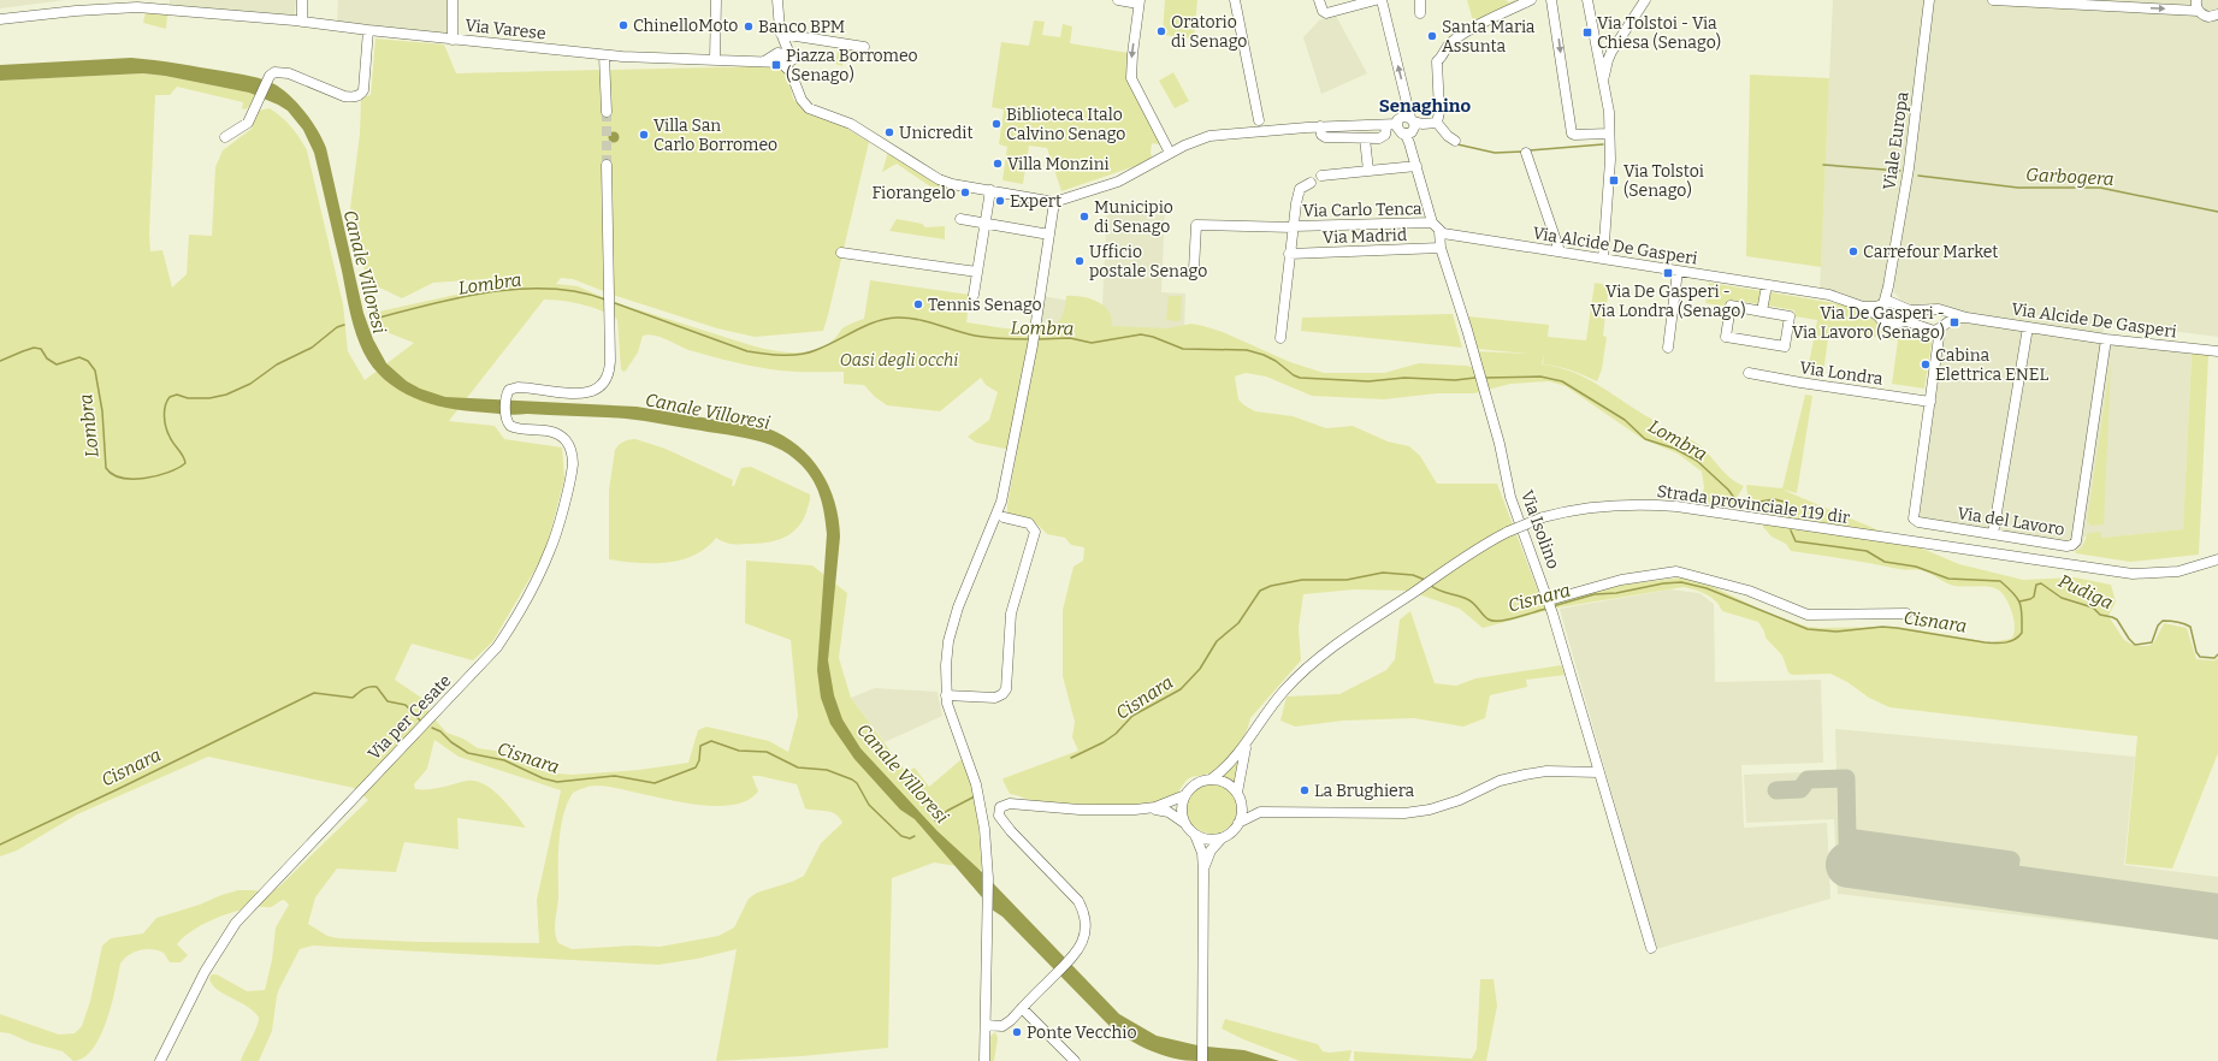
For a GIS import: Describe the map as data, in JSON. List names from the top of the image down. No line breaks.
{"streets":{"street":["Via Varese","Viale Europa","Via Carlo Tenca","Via Madrid","Via Alcide De Gasperi","Via Londra","Strada provinciale 119 dir","Via del Lavoro","Via Isolino","Via per Cesate"]},"crossings":[["Viale Europa","Via Alcide De Gasperi"],["Via Carlo Tenca","Via Alcide De Gasperi"],["Via Carlo Tenca","Via Isolino"],["Via Madrid","Via Isolino"],["Via Alcide De Gasperi","Via del Lavoro"],["Via Alcide De Gasperi","Via Isolino"],["Via Londra","Via del Lavoro"]],"districts":["Senaghino"],"water":["Garbogera","Canale Villoresi","Lombra","Pudiga","Cisnara"],"parks":["Oasi degli occhi"],"places":{"other":["ChinelloMoto","Banco BPM","Oratorio di Senago","Santa Maria Assunta","Biblioteca Italo Calvino Senago","Unicredit","Villa San Carlo Borromeo","Villa Monzini","Fiorangelo","Expert","Municipio di Senago","Carrefour Market","Ufficio postale Senago","Tennis Senago","Cabina Elettrica ENEL","La Brughiera","Ponte Vecchio"],"transit":["Via Tolstoi - Via Chiesa (Senago)","Piazza Borromeo (Senago)","Via Tolstoi (Senago)","Via De Gasperi - Via Londra (Senago)","Via De Gasperi - Via Lavoro (Senago)"]}}
